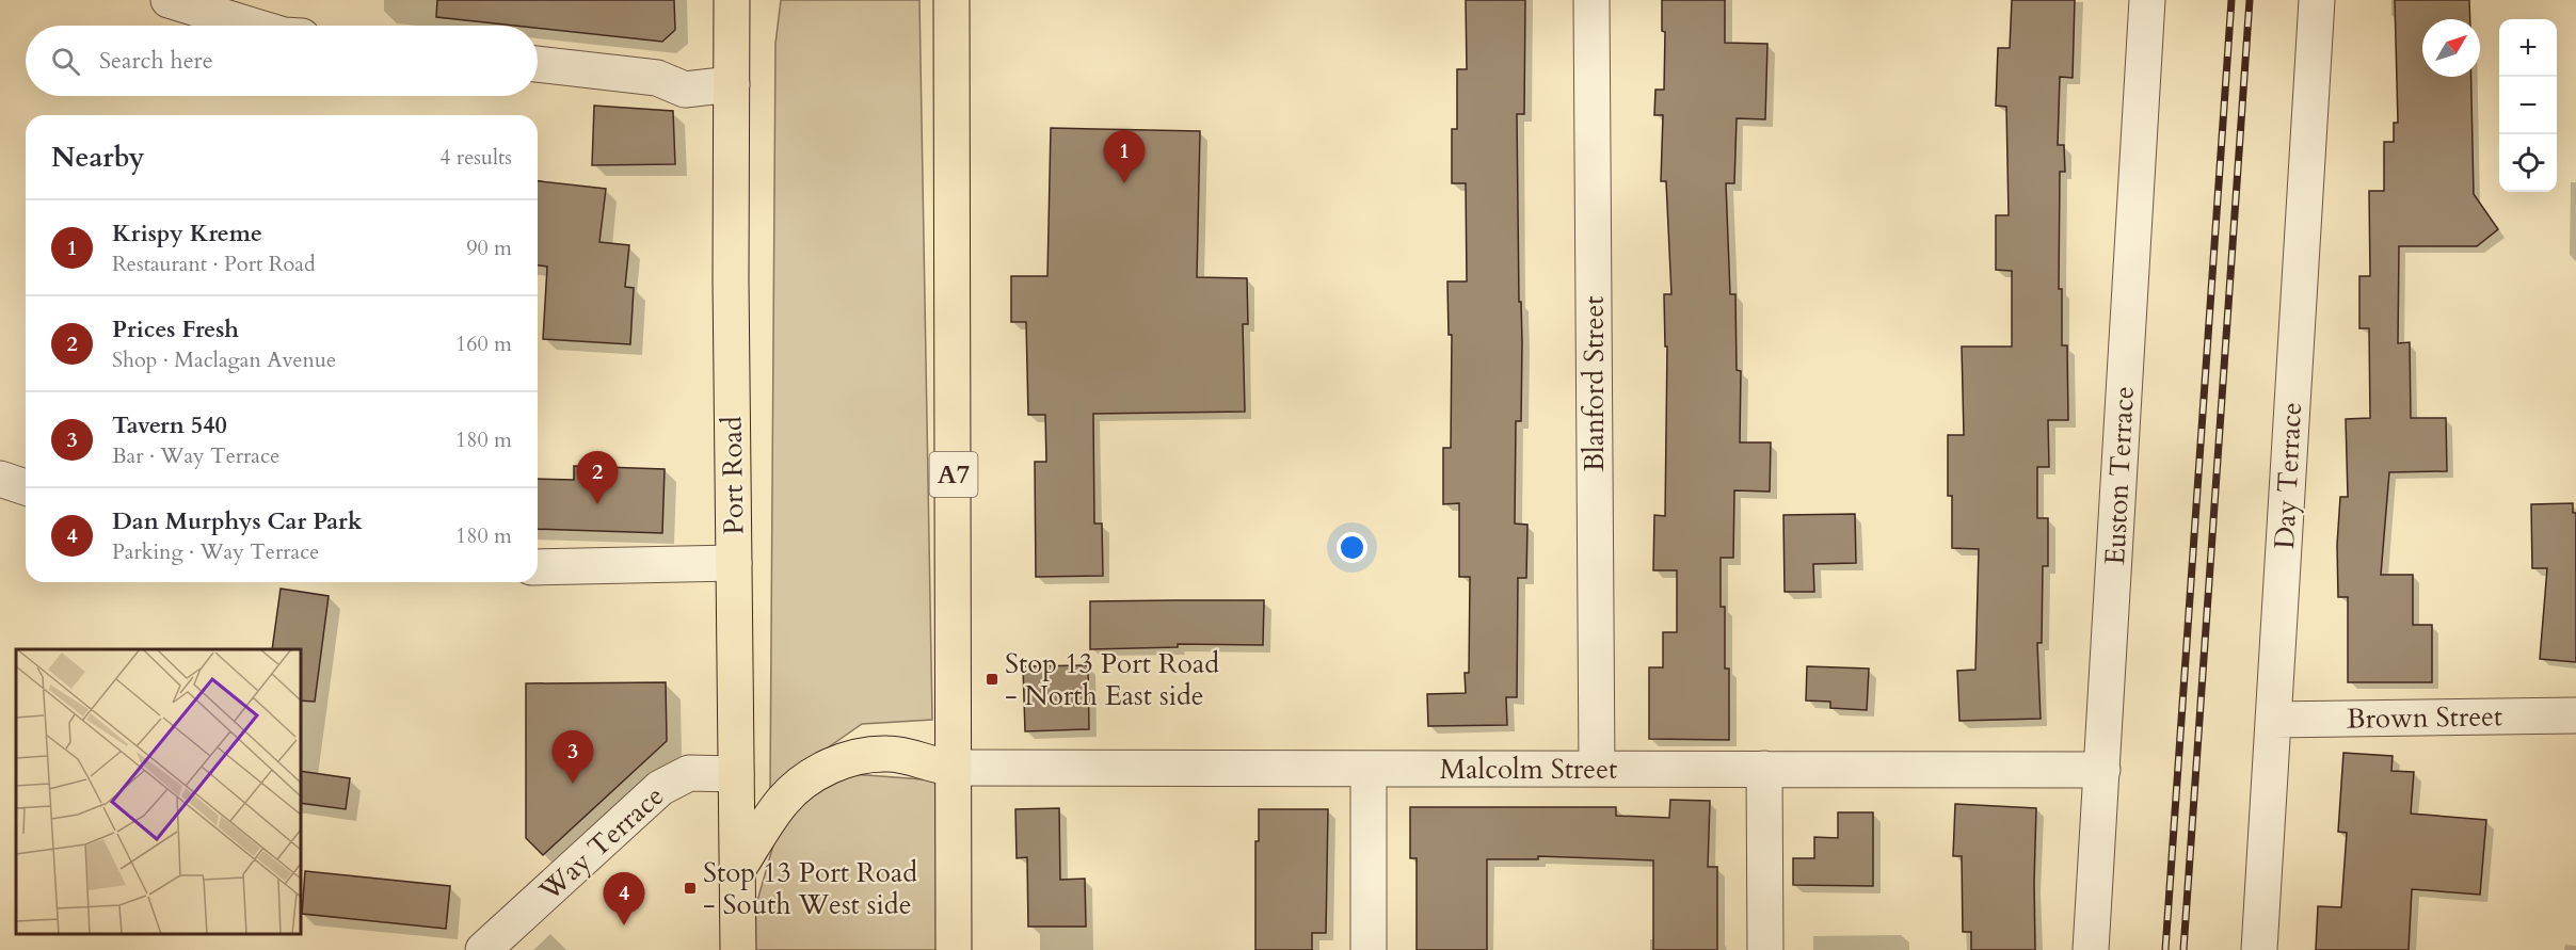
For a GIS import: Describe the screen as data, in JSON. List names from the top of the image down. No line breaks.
{"streets":{"highway":["A7","Port Road"],"street":["Blanford Street","Euston Terrace","Day Terrace","Brown Street","Malcolm Street","Way Terrace"]},"crossings":[["Blanford Street","Malcolm Street"],["A7","Malcolm Street"],["Port Road","Way Terrace"],["Euston Terrace","Malcolm Street"],["Day Terrace","Brown Street"]],"places":{"transit":["Stop 13 Port Road - North East side","Stop 13 Port Road - South West side"]},"north":"top right","page":{"map_buttons":["+","−"],"search":"Search here","heading":["Nearby","4 results"],"pins":["1","2","3","4"],"list":[{"mark":"1","name":"Krispy Kreme","note":"Restaurant · Port Road","value":"90 m"},{"mark":"2","name":"Prices Fresh","note":"Shop · Maclagan Avenue","value":"160 m"},{"mark":"3","name":"Tavern 540","note":"Bar · Way Terrace","value":"180 m"},{"mark":"4","name":"Dan Murphys Car Park","note":"Parking · Way Terrace","value":"180 m"}]}}
